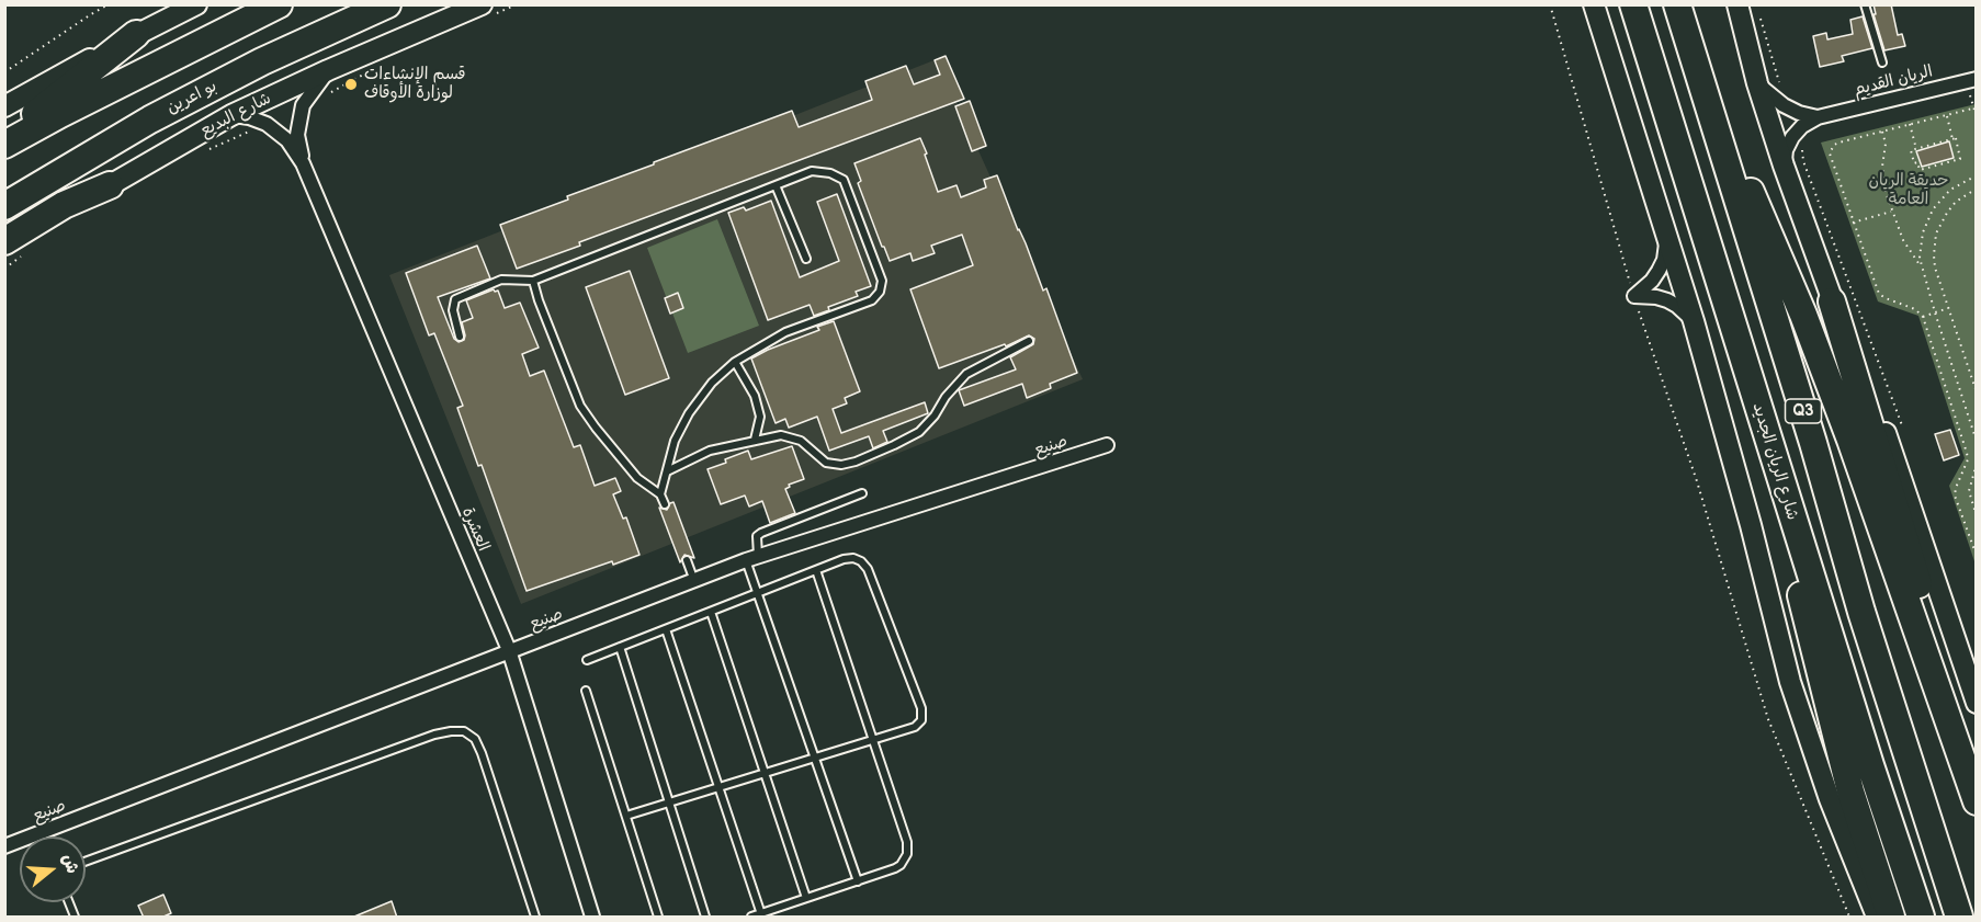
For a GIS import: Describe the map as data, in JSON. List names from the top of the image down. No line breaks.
{"streets":{"highway":["بو اعرين","Q3","شارع الريان الجديد"],"street":["الريان القديم","شارع البديع","صنيع","العشرة"]},"crossings":[["شارع البديع","العشرة"],["صنيع","العشرة"]],"parks":["حديقة الريان العامة"],"places":["قسم الإنشاءات لوزارة الأوقاف"],"north":"right"}
